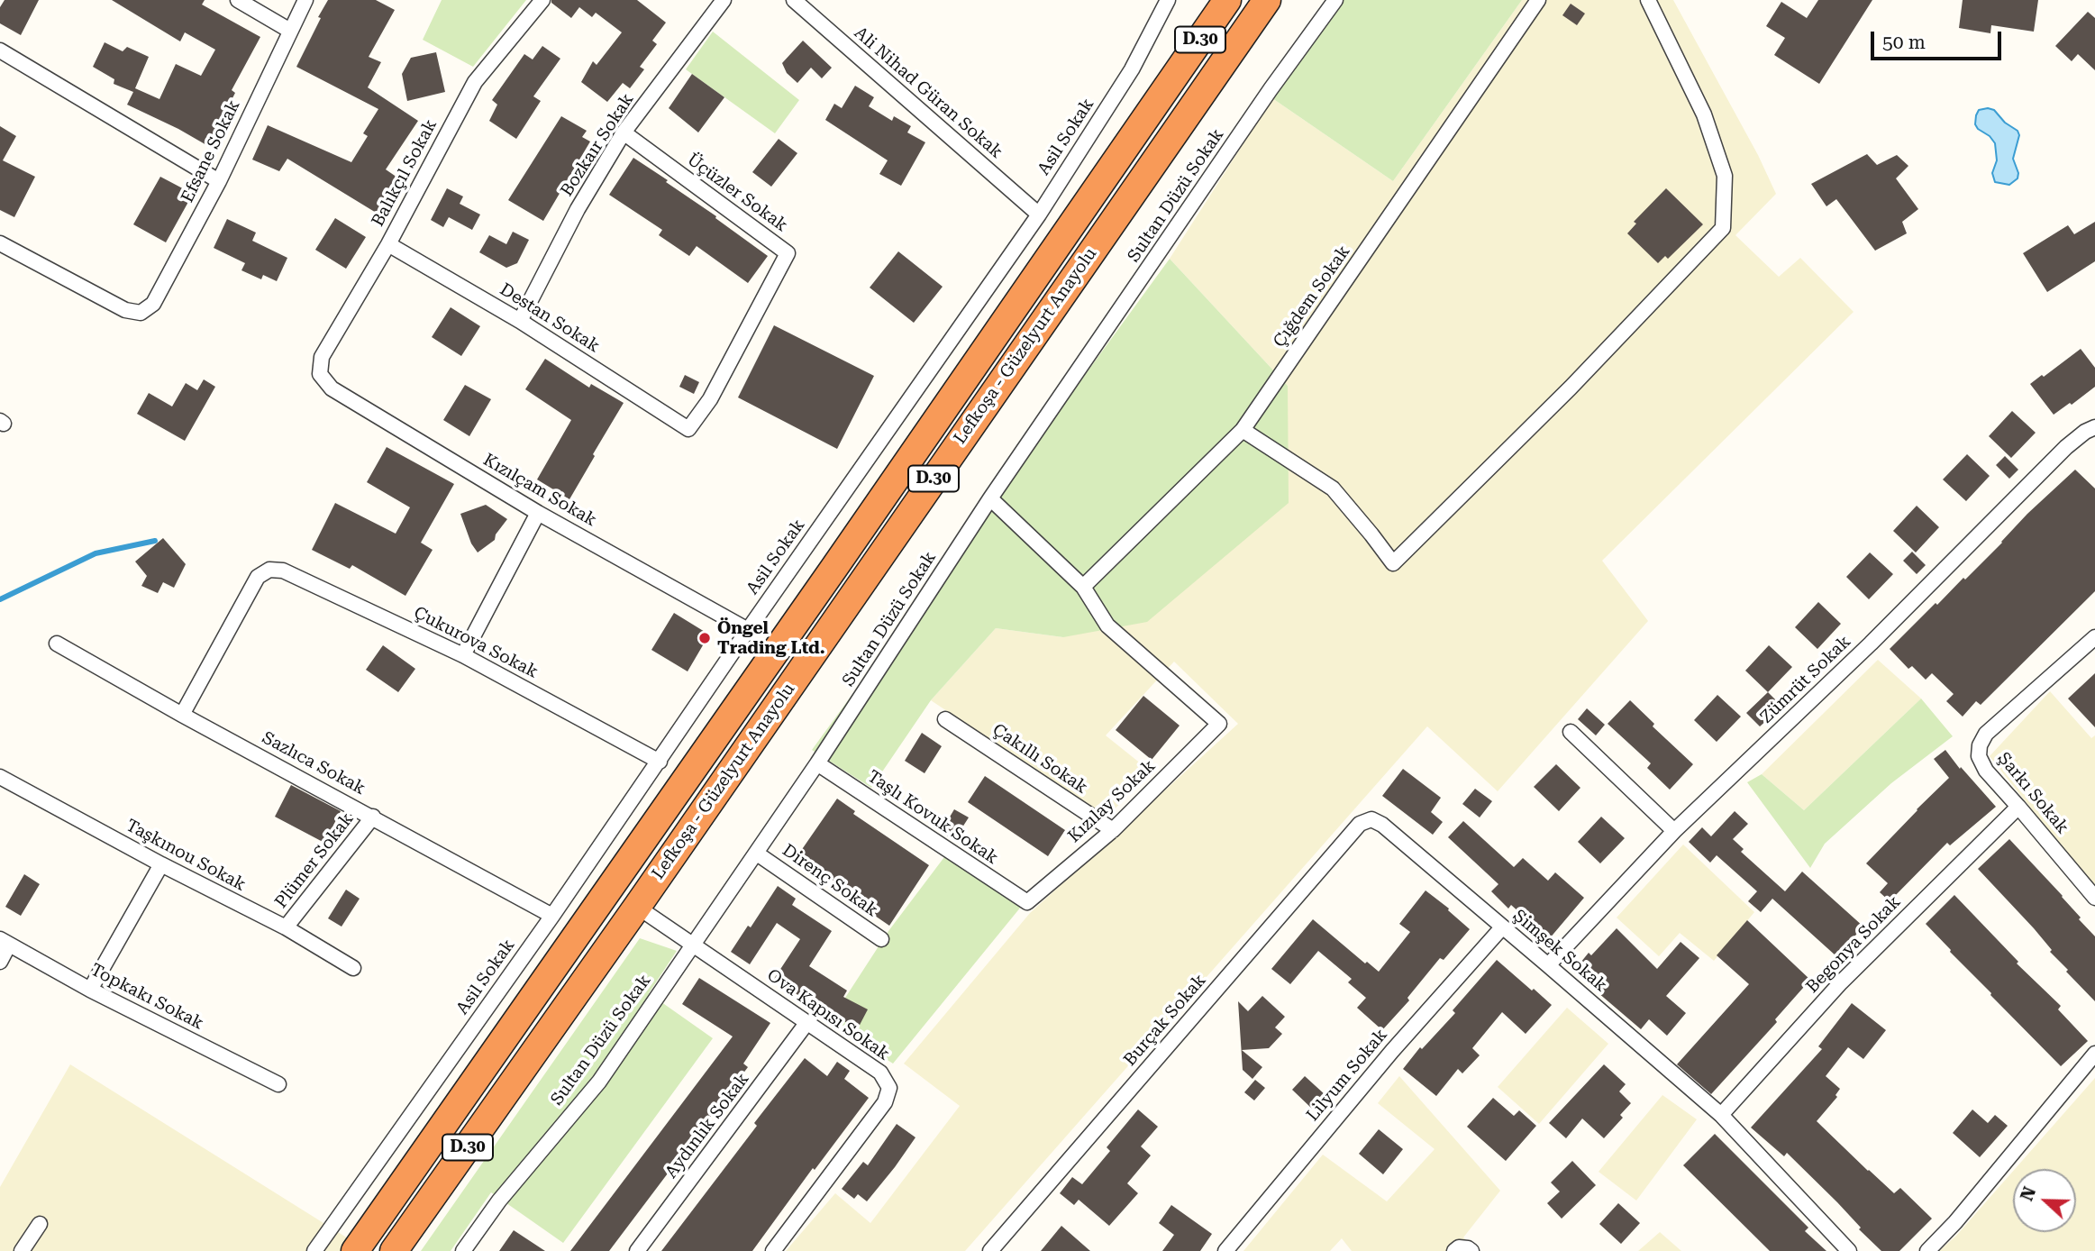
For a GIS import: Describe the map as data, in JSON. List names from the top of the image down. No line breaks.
{"streets":{"highway":["D.30","Lefkoşa - Güzelyurt Anayolu"],"street":["Ali Nihad Güran Sokak","Asil Sokak","Bozkaır Sokak","Efsane Sokak","Balıkçıl Sokak","Üçüzler Sokak","Sultan Düzü Sokak","Çığdem Sokak","Destan Sokak","Kızılçam Sokak","Çukurova Sokak","Zümrüt Sokak","Çakıllı Sokak","Sazlıca Sokak","Şarkı Sokak","Kızılay Sokak","Taşlı Kovuk Sokak","Taşkınou Sokak","Plümer Sokak","Direnç Sokak","Begonya Sokak","Şimşek Sokak","Topkakı Sokak","Ova Kapısı Sokak","Burçak Sokak","Lilyum Sokak","Aydınlık Sokak"]},"crossings":[["Ali Nihad Güran Sokak","Asil Sokak"],["Asil Sokak","Kızılçam Sokak"],["Asil Sokak","Çukurova Sokak"],["Asil Sokak","Sazlıca Sokak"],["Bozkaır Sokak","Üçüzler Sokak"],["Bozkaır Sokak","Destan Sokak"],["Balıkçıl Sokak","Destan Sokak"],["Balıkçıl Sokak","Kızılçam Sokak"],["Üçüzler Sokak","Destan Sokak"],["Sultan Düzü Sokak","Taşlı Kovuk Sokak"],["Sultan Düzü Sokak","Direnç Sokak"],["Sultan Düzü Sokak","Ova Kapısı Sokak"],["Çığdem Sokak","Kızılay Sokak"],["Lefkoşa - Güzelyurt Anayolu","Ova Kapısı Sokak"],["Çukurova Sokak","Sazlıca Sokak"],["Zümrüt Sokak","Şimşek Sokak"],["Çakıllı Sokak","Kızılay Sokak"],["Sazlıca Sokak","Plümer Sokak"],["Şarkı Sokak","Begonya Sokak"],["Kızılay Sokak","Taşlı Kovuk Sokak"],["Taşkınou Sokak","Plümer Sokak"],["Begonya Sokak","Şimşek Sokak"],["Şimşek Sokak","Burçak Sokak"],["Şimşek Sokak","Lilyum Sokak"],["Ova Kapısı Sokak","Aydınlık Sokak"]],"places":["Öngel Trading Ltd."],"scale_bar":"50 m","north":"left"}
